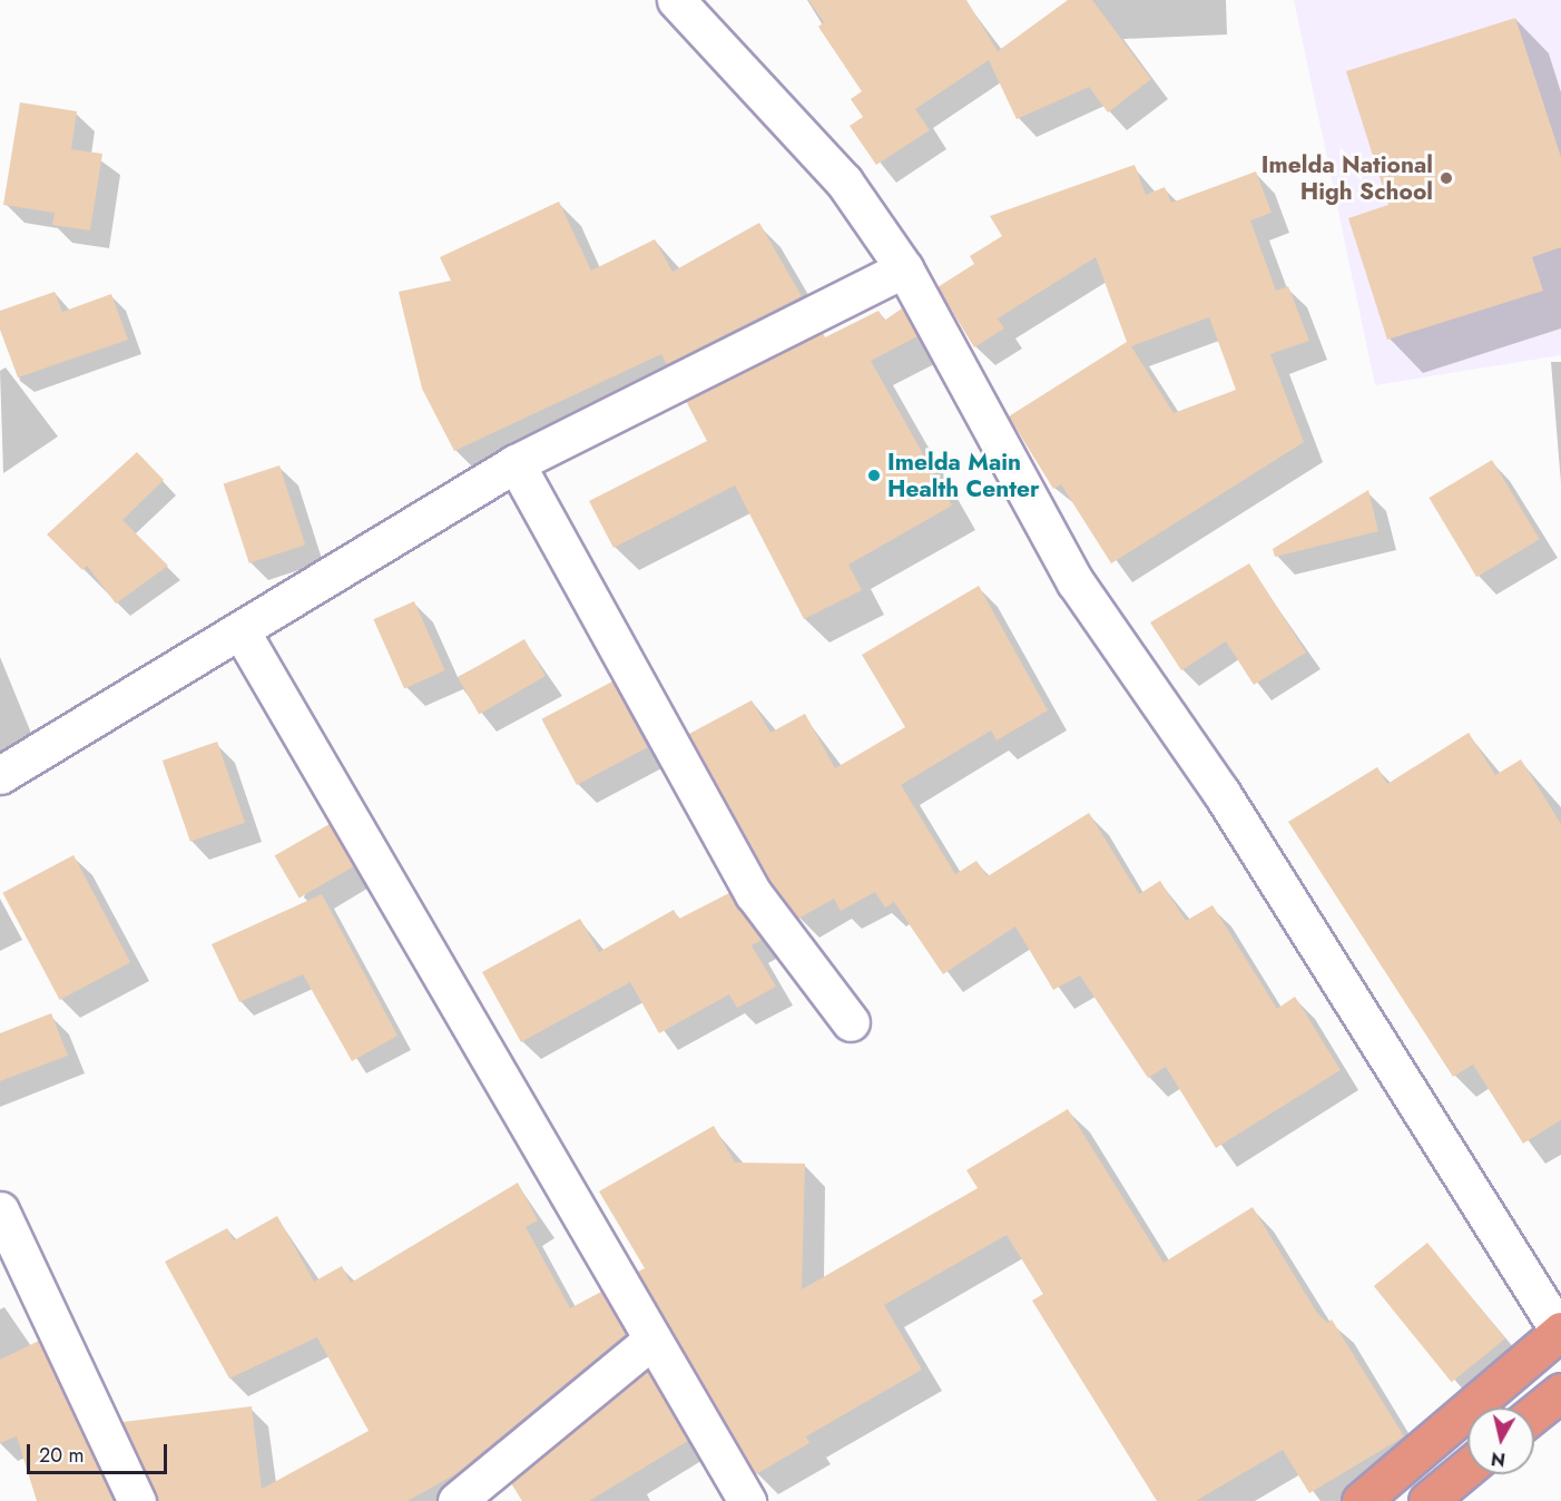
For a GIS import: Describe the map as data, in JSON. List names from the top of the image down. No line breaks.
{"places":["Imelda National High School","Imelda Main Health Center"],"scale_bar":"20 m","north":"bottom"}
